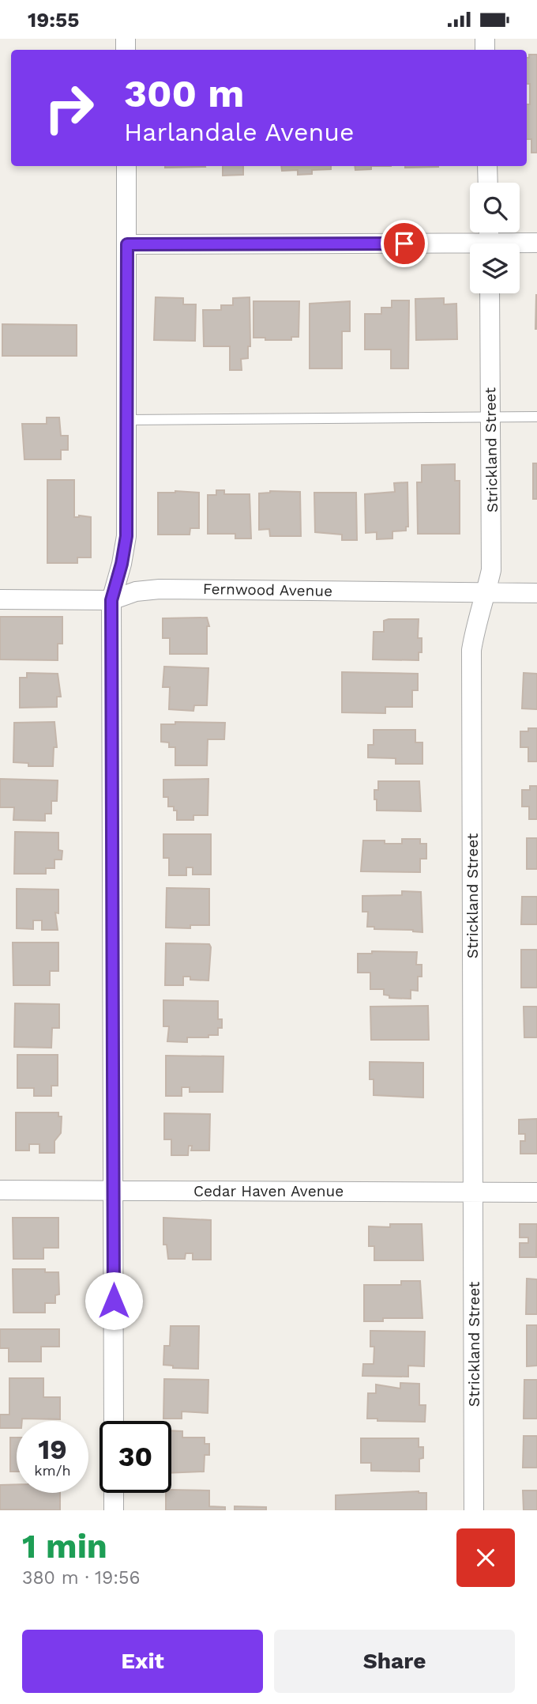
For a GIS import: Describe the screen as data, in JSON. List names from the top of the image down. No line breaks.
{"streets":{"street":["Strickland Street","Fernwood Avenue","Cedar Haven Avenue"]},"crossings":[["Strickland Street","Fernwood Avenue"],["Strickland Street","Cedar Haven Avenue"]],"page":{"status":"19:55","turn":["300 m","Harlandale Avenue"],"speed":"19 km/h","limit":"30","heading":["1 min","380 m · 19:56"],"buttons":["Exit","Share"]}}
